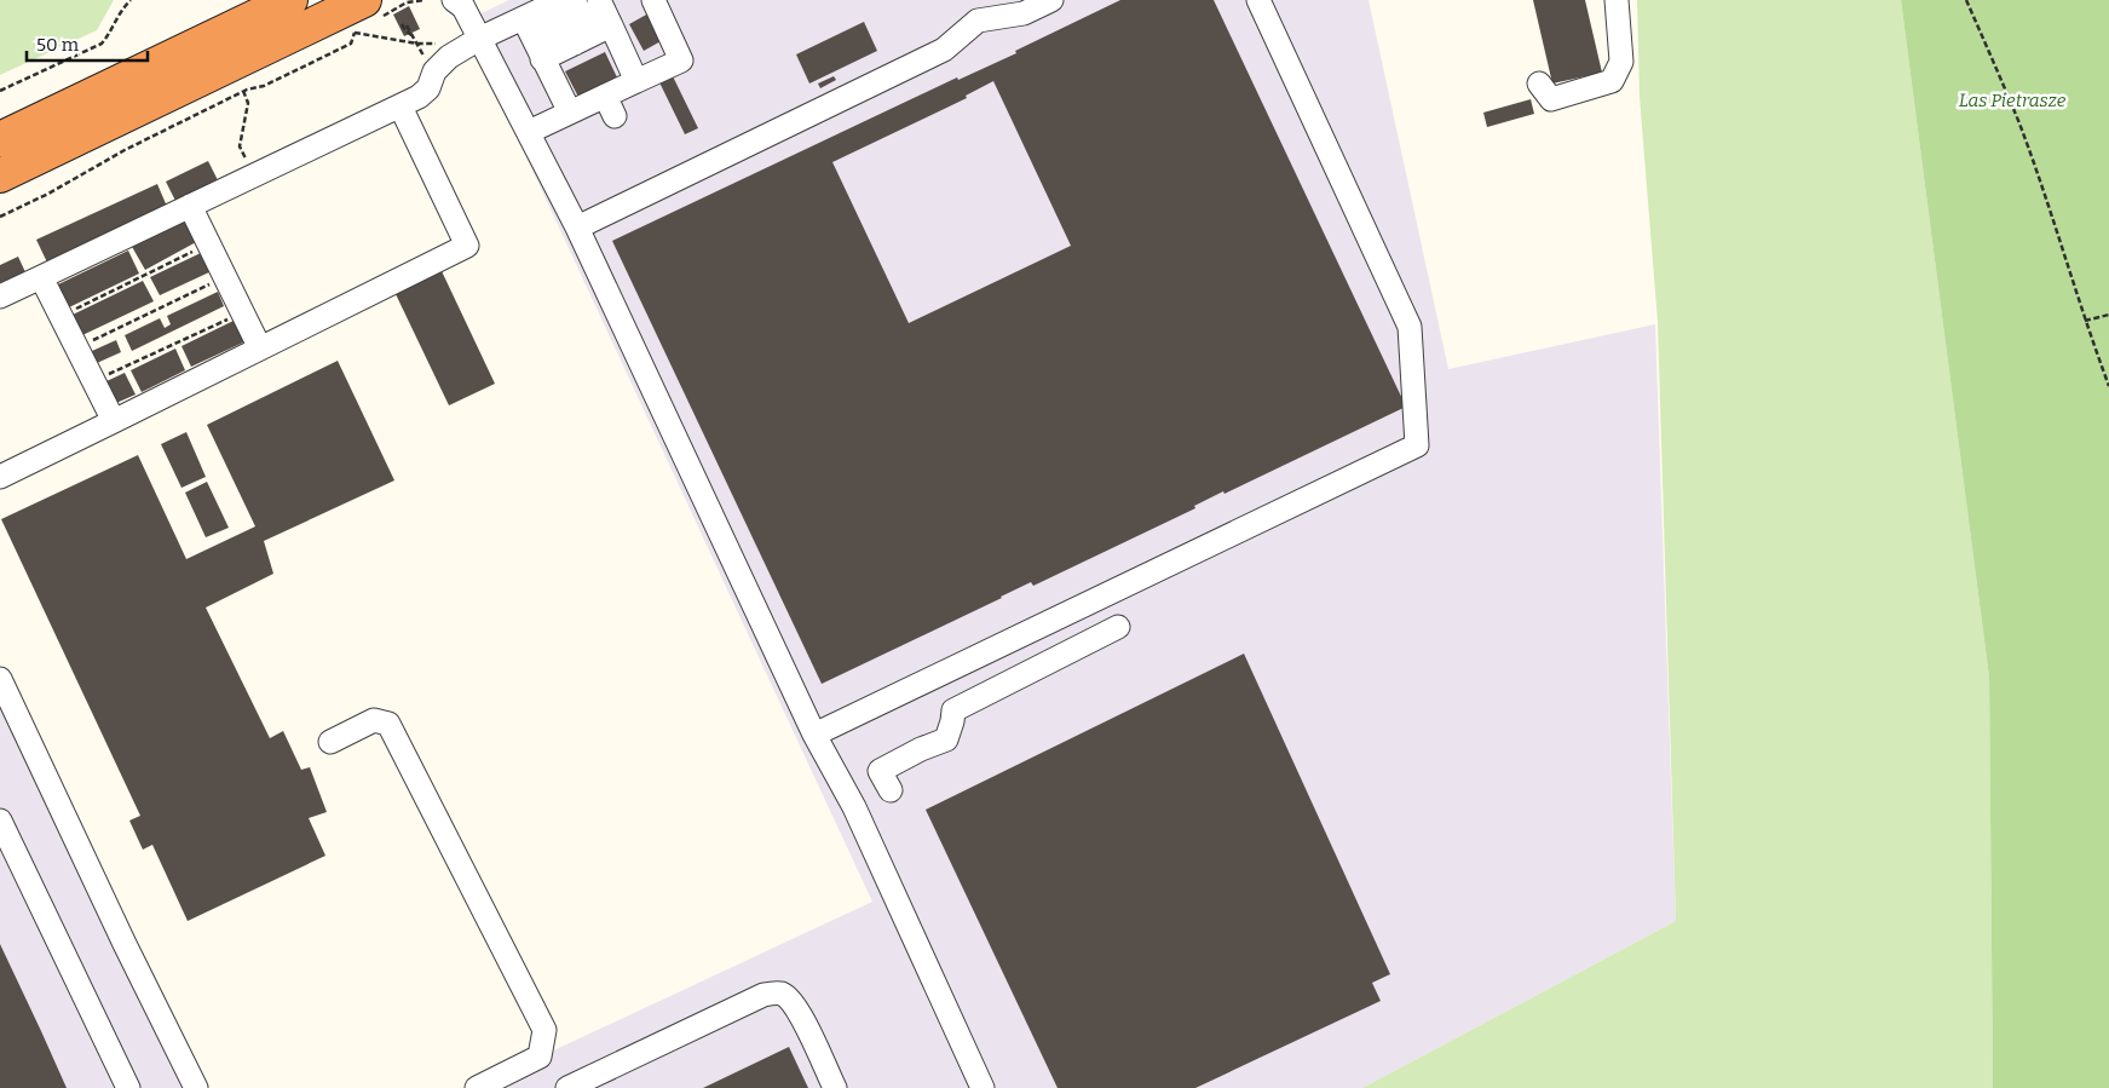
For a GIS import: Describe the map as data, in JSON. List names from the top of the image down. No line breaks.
{"parks":["Las Pietrasze"],"scale_bar":"50 m"}
